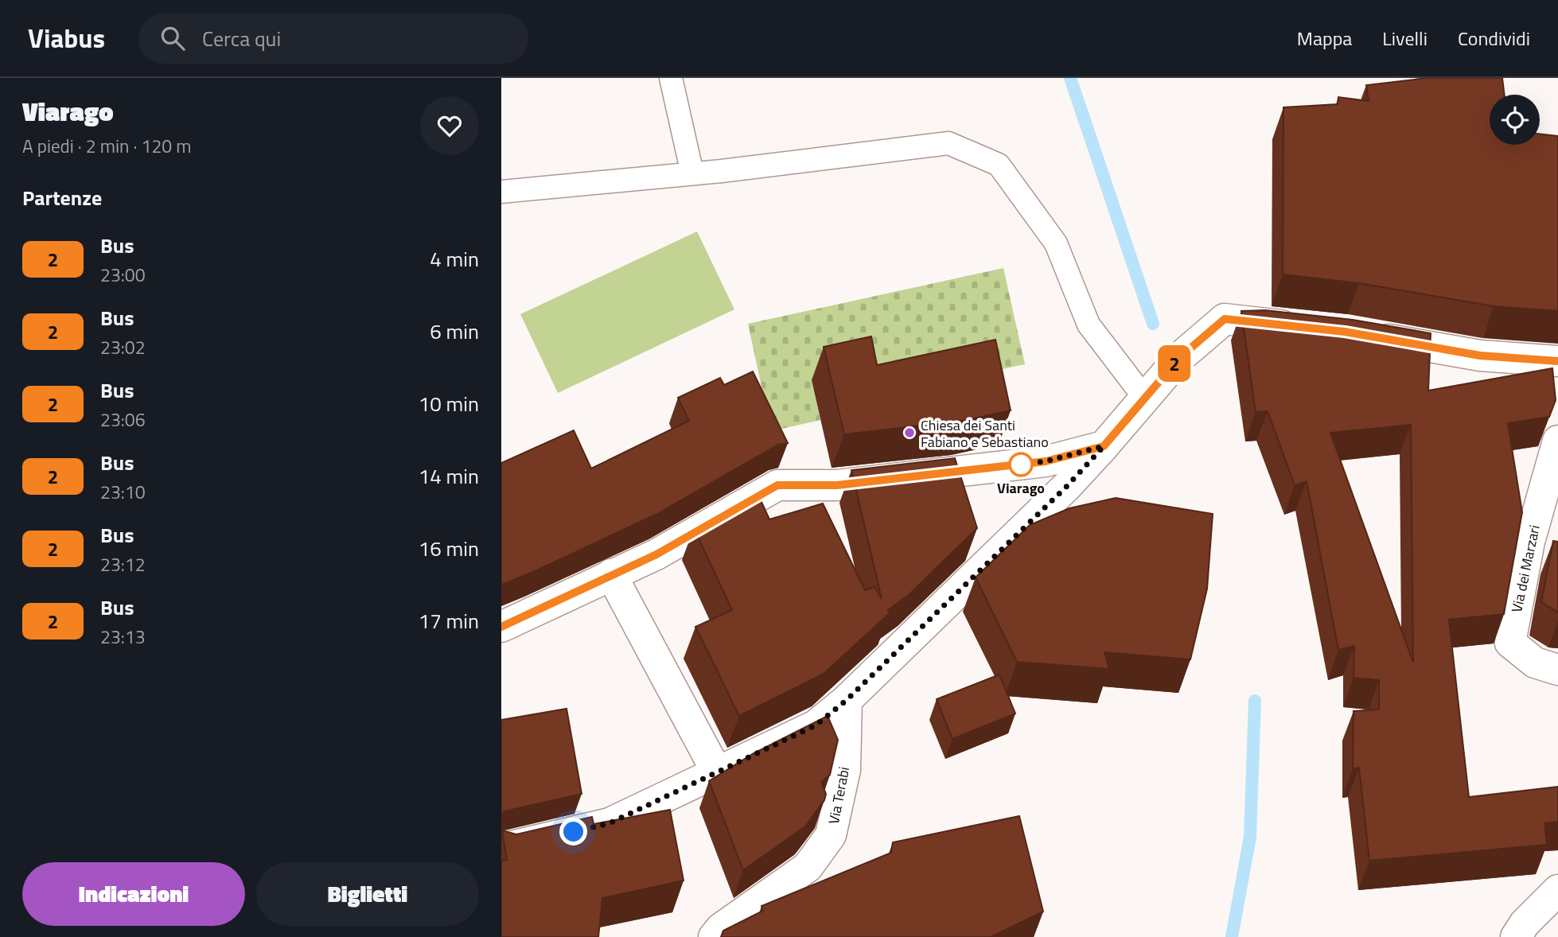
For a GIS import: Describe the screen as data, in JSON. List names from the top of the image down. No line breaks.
{"streets":{"street":["Via dei Marzari","Via Terabi"]},"places":["Chiesa dei Santi Fabiano e Sebastiano","Viarago"],"lines":["bus line 2"],"page":{"header":"Viabus","search":"Cerca qui","nav":["Mappa","Livelli","Condividi"],"heading":[["Viarago","A piedi · 2 min · 120 m"],"Partenze"],"on_map":"2","list":[{"mark":"2","name":"Bus","note":"23:00","value":"4 min"},{"mark":"2","name":"Bus","note":"23:02","value":"6 min"},{"mark":"2","name":"Bus","note":"23:06","value":"10 min"},{"mark":"2","name":"Bus","note":"23:10","value":"14 min"},{"mark":"2","name":"Bus","note":"23:12","value":"16 min"},{"mark":"2","name":"Bus","note":"23:13","value":"17 min"}],"buttons":["Indicazioni","Biglietti"]}}
